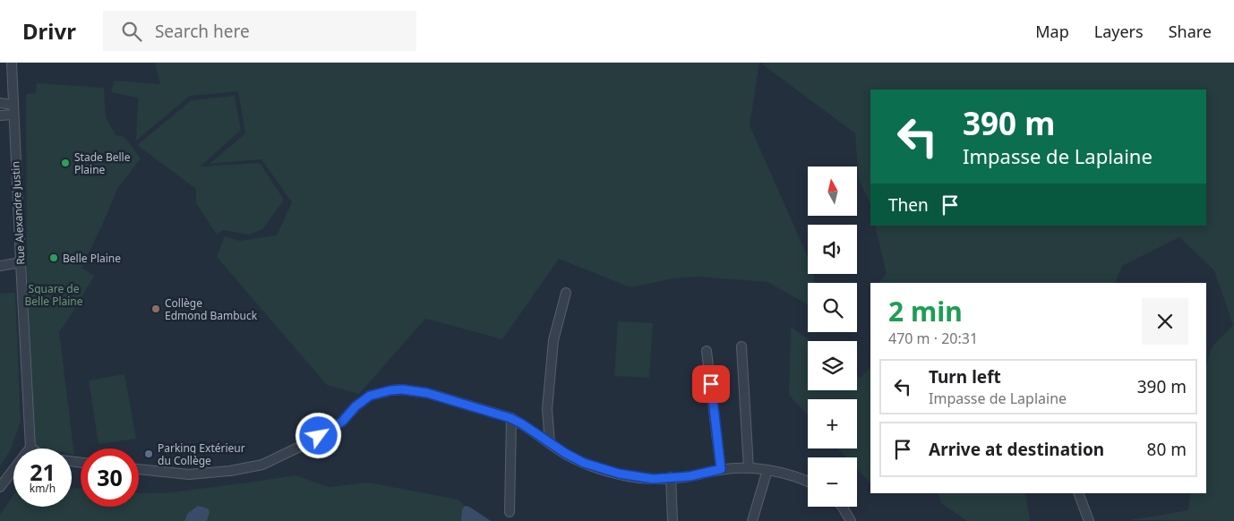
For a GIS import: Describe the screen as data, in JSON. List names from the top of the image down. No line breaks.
{"streets":{"street":["Rue Alexandre Justin"]},"parks":["Square de Belle Plaine"],"places":["Stade Belle Plaine","Belle Plaine","Collège Edmond Bambuck","Parking Extérieur du Collège"],"north":"top","page":{"header":"Drivr","search":"Search here","nav":["Map","Layers","Share"],"turn":["390 m","Impasse de Laplaine"],"map_buttons":["+","−"],"then":"Then","heading":["2 min","470 m · 20:31"],"list":[{"name":"Turn left","note":"Impasse de Laplaine","value":"390 m"},{"name":"Arrive at destination","value":"80 m"}],"speed":"21 km/h","limit":"30"}}
